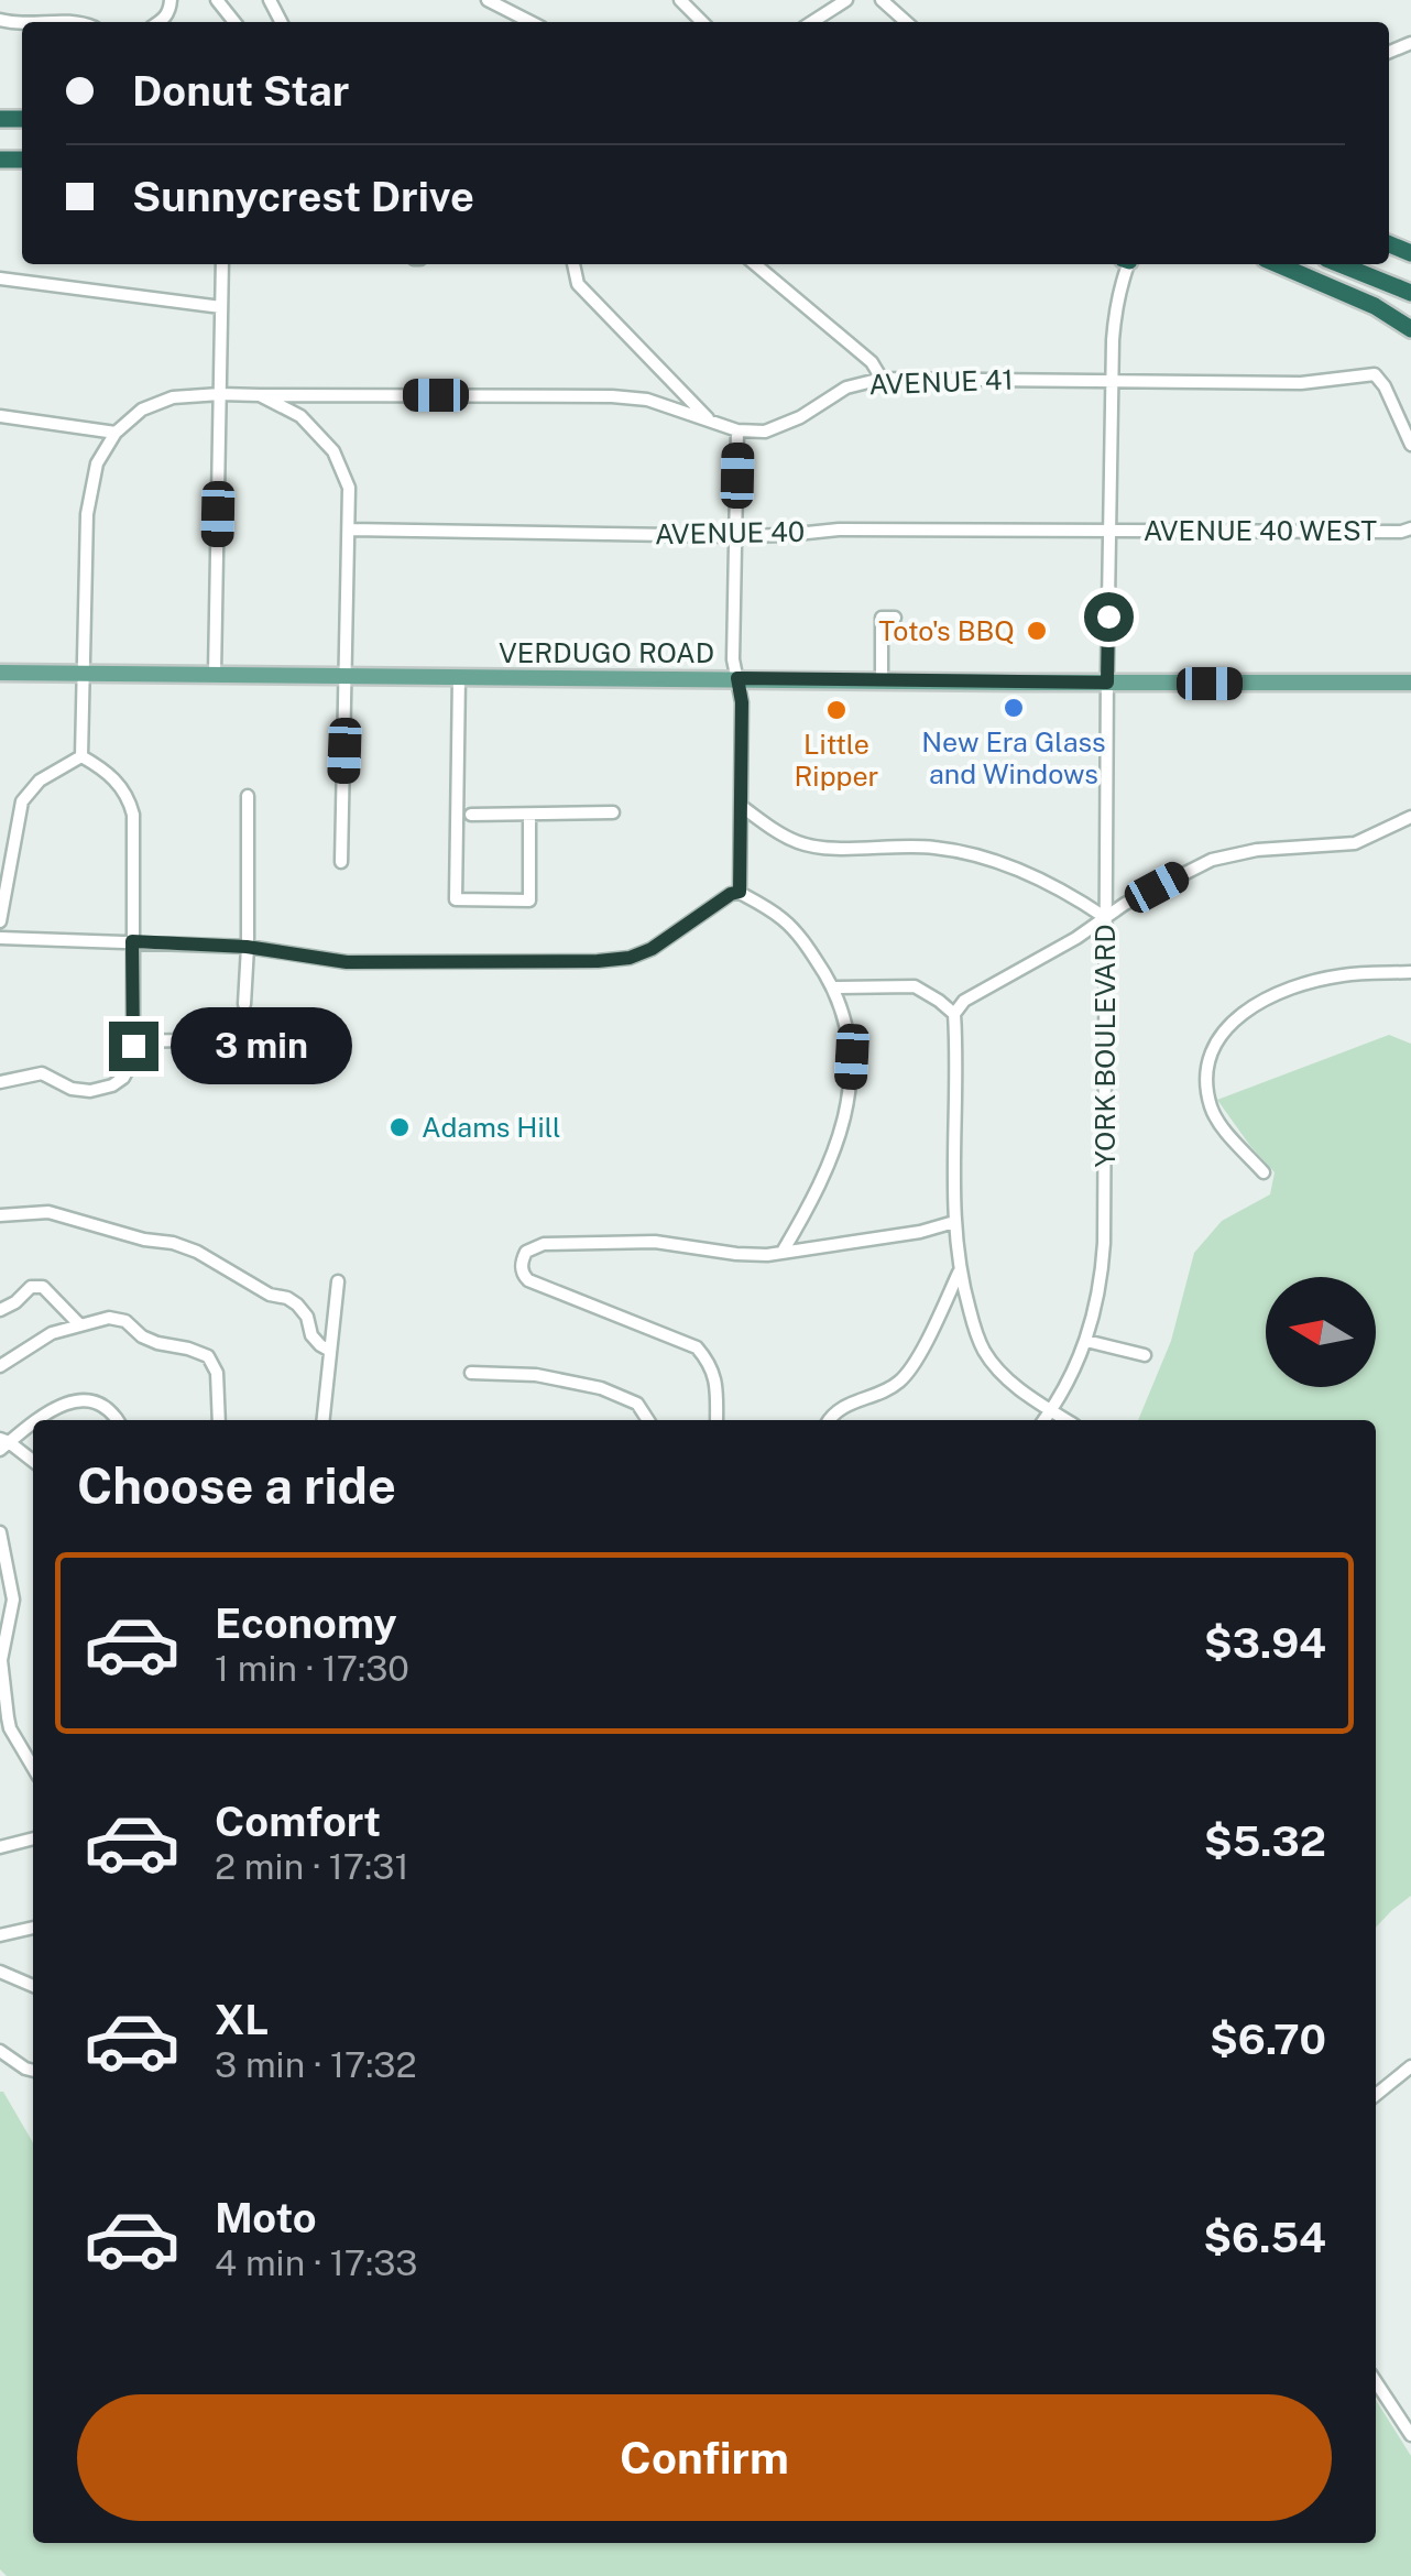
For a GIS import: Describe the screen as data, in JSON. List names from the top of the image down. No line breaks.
{"streets":{"main road":["VERDUGO ROAD"],"street":["AVENUE 41","AVENUE 40 WEST","AVENUE 40","YORK BOULEVARD"]},"crossings":[["AVENUE 41","YORK BOULEVARD"],["AVENUE 40 WEST","AVENUE 40"],["AVENUE 40 WEST","YORK BOULEVARD"],["AVENUE 40","YORK BOULEVARD"],["VERDUGO ROAD","YORK BOULEVARD"]],"places":["Toto's BBQ","New Era Glass and Windows","Little Ripper","Adams Hill"],"north":"left","page":{"banner":["Donut Star","Sunnycrest Drive"],"bubble":"3 min","heading":"Choose a ride","list":[{"name":"Economy","note":"1 min · 17:30","value":"$3.94"},{"name":"Comfort","note":"2 min · 17:31","value":"$5.32"},{"name":"XL","note":"3 min · 17:32","value":"$6.70"},{"name":"Moto","note":"4 min · 17:33","value":"$6.54"}],"buttons":"Confirm"}}
